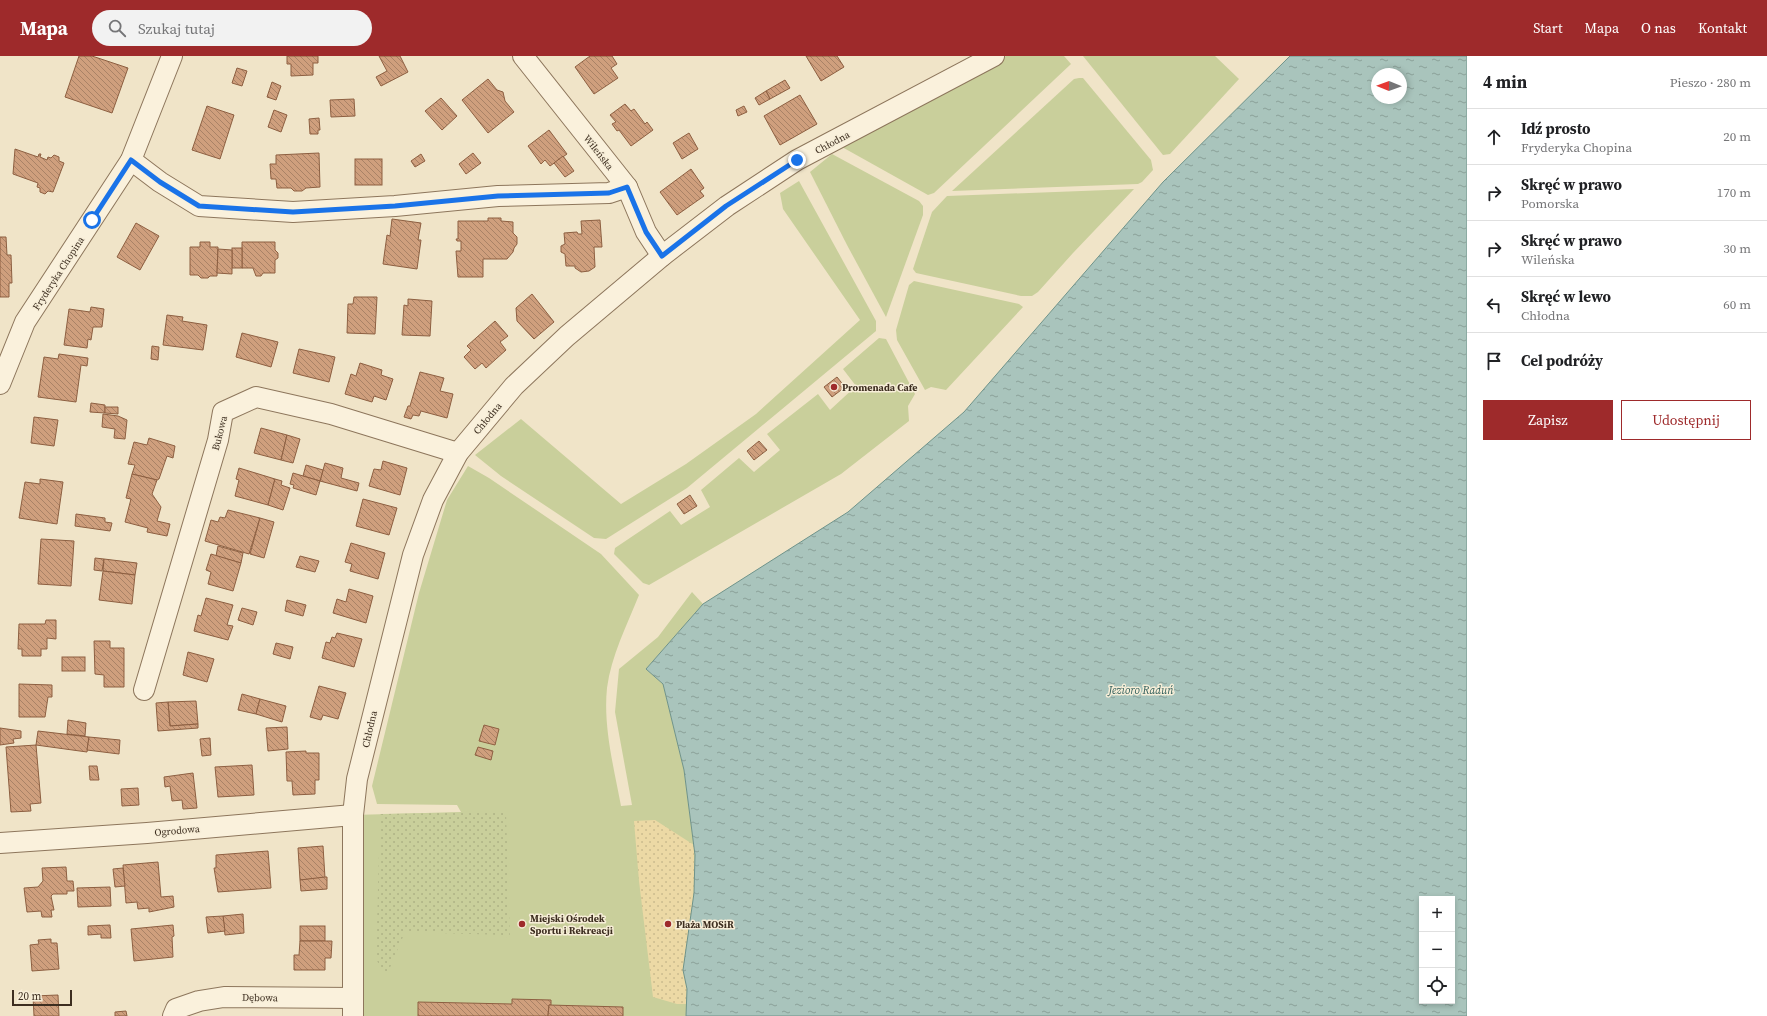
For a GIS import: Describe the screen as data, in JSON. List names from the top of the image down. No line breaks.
{"streets":{"street":["Chłodna","Wileńska","Fryderyka Chopina","Bukowa","Ogrodowa","Dębowa"]},"crossings":[["Chłodna","Wileńska"],["Chłodna","Bukowa"],["Chłodna","Ogrodowa"],["Chłodna","Dębowa"]],"water":["Jezioro Raduń"],"places":["Promenada Cafe","Miejski Ośrodek Sportu i Rekreacji","Plaża MOSiR"],"scale_bar":"20 m","north":"left","page":{"header":"Mapa","search":"Szukaj tutaj","nav":["Start","Mapa","O nas","Kontakt"],"heading":["4 min","Pieszo · 280 m"],"list":[["Idź prosto","Fryderyka Chopina","20 m"],["Skręć w prawo","Pomorska","170 m"],["Skręć w prawo","Wileńska","30 m"],["Skręć w lewo","Chłodna","60 m"],"Cel podróży"],"buttons":["Zapisz","Udostępnij"],"map_buttons":["+","−"],"scale":"20 m"}}
